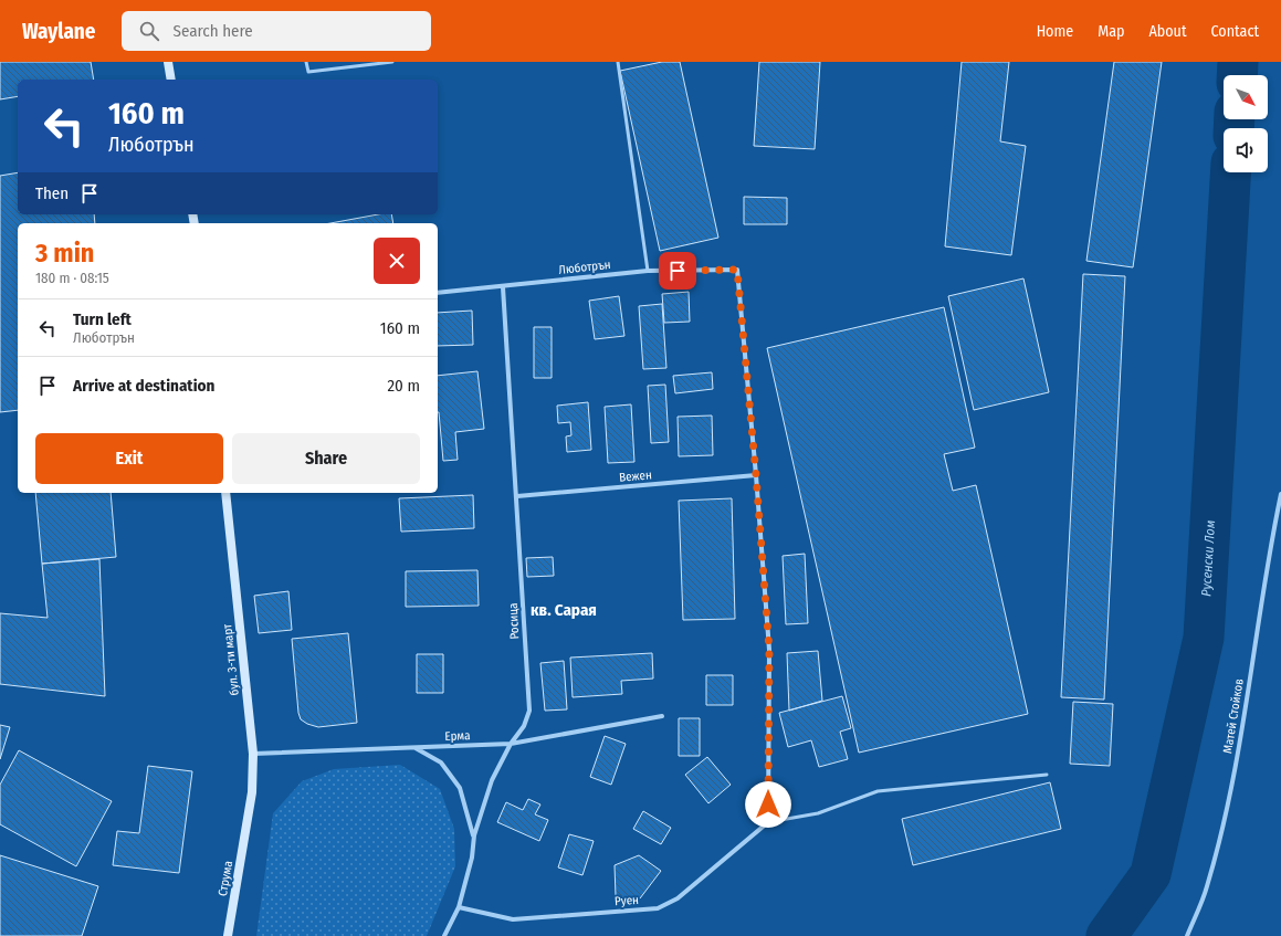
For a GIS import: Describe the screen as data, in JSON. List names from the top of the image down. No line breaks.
{"streets":{"main road":["бул. 3-ти март","Струма"],"street":["Люботрън","Вежен","Росица","Матей Стойков","Ерма","Руен"]},"crossings":[["Люботрън","Вежен"],["Люботрън","Росица"],["Вежен","Росица"],["Росица","Ерма"],["Росица","Руен"],["бул. 3-ти март","Ерма"],["бул. 3-ти март","Струма"]],"districts":["кв. Сарая"],"water":["Русенски Лом"],"north":"bottom right","page":{"header":"Waylane","search":"Search here","nav":["Home","Map","About","Contact"],"turn":["160 m","Люботрън"],"then":"Then","heading":["3 min","180 m · 08:15"],"list":[{"name":"Turn left","note":"Люботрън","value":"160 m"},{"name":"Arrive at destination","value":"20 m"}],"buttons":["Exit","Share"]}}
